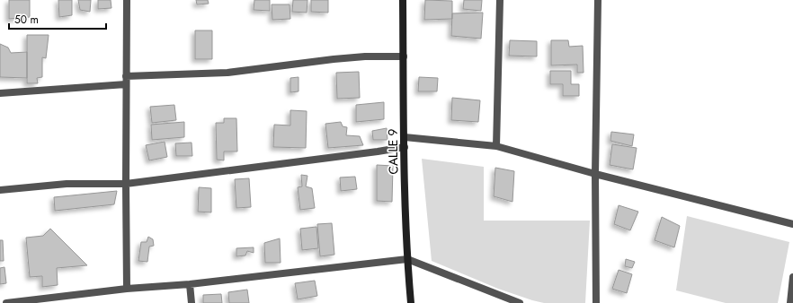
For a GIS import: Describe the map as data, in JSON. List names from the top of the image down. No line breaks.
{"streets":{"street":["CALLE 9"]},"scale_bar":"50 m"}
